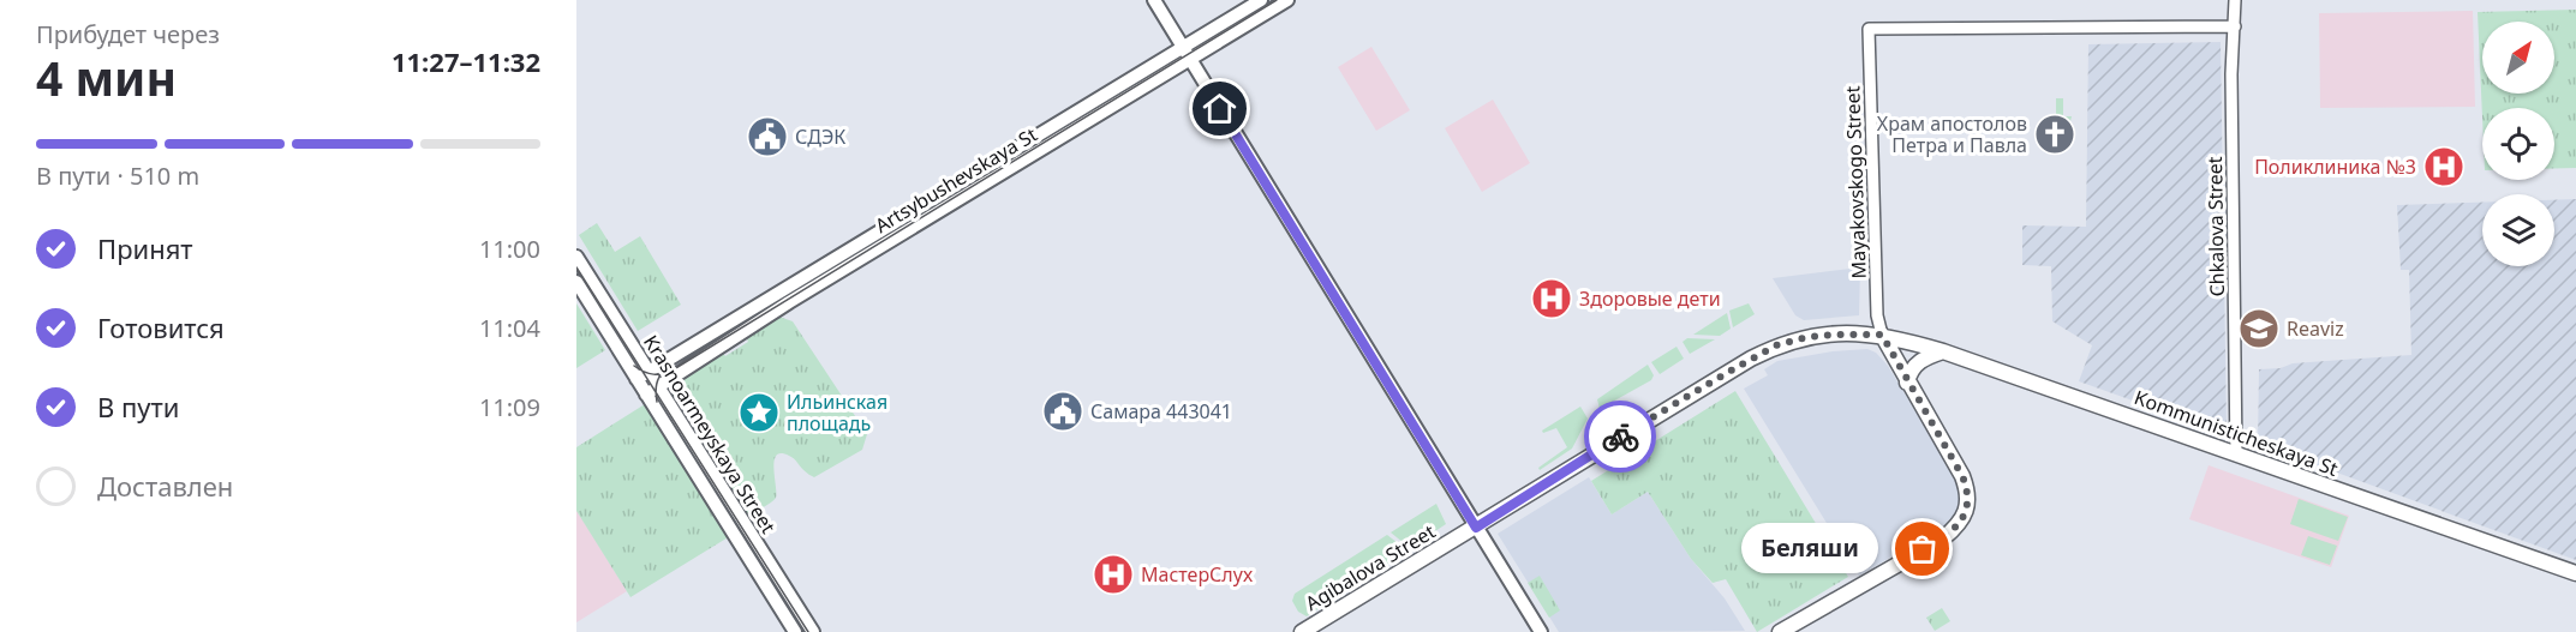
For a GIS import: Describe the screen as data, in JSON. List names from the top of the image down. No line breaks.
{"streets":{"main road":["Artsybushevskaya St","Kommunisticheskaya St","Krasnoarmeyskaya Street","Agibalova Street"],"street":["Mayakovskogo Street","Chkalova Street"]},"crossings":[["Artsybushevskaya St","Krasnoarmeyskaya Street"],["Mayakovskogo Street","Chkalova Street"],["Mayakovskogo Street","Kommunisticheskaya St"],["Mayakovskogo Street","Agibalova Street"],["Chkalova Street","Kommunisticheskaya St"],["Kommunisticheskaya St","Agibalova Street"]],"places":{"church":["Храм апостолов Петра и Павла"],"public building":["СДЭК","Самара 443041"],"hospital":["Поликлиника №3","Здоровые дети","МастерСлух"],"school or university":["Reaviz"],"place":["Ильинская площадь"],"other":["Беляши"]},"north":"top right","page":{"heading":["4 мин","Прибудет через","11:27–11:32"],"bar":"В пути · 510 m","list":[["Принят","11:00"],["Готовится","11:04"],["В пути","11:09"],"Доставлен"],"bubble":"Беляши"}}
